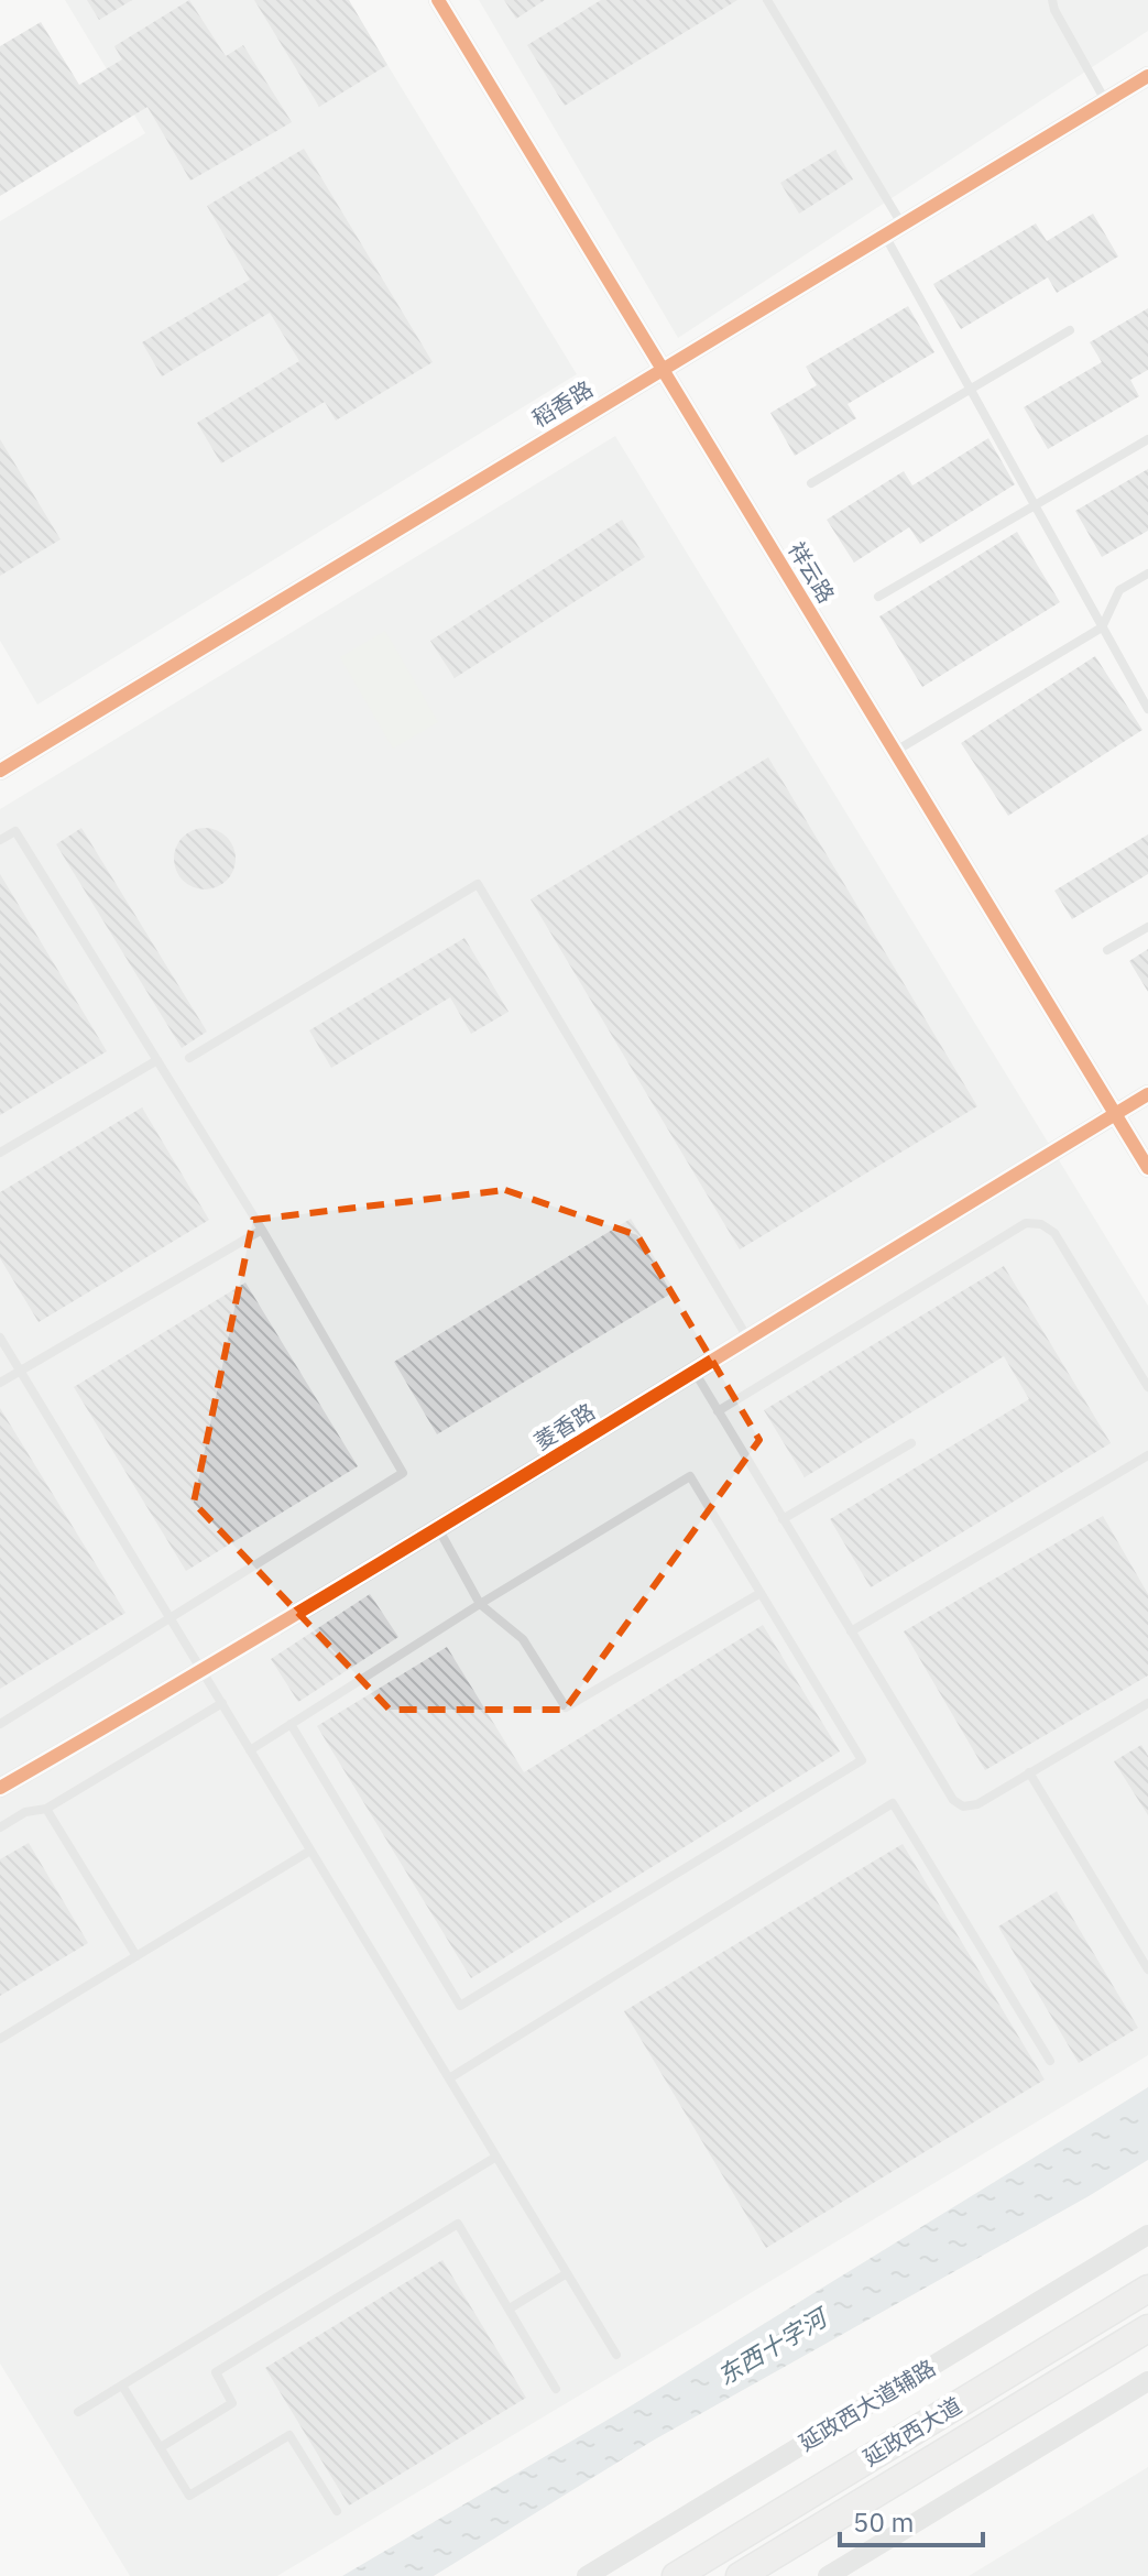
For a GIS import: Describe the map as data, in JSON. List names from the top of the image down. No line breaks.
{"streets":{"main road":["延政西大道"],"street":["稻香路","祥云路","菱香路","延政西大道辅路"]},"crossings":[["稻香路","祥云路"],["祥云路","菱香路"]],"water":["东西十字河"],"scale_bar":"50 m"}
